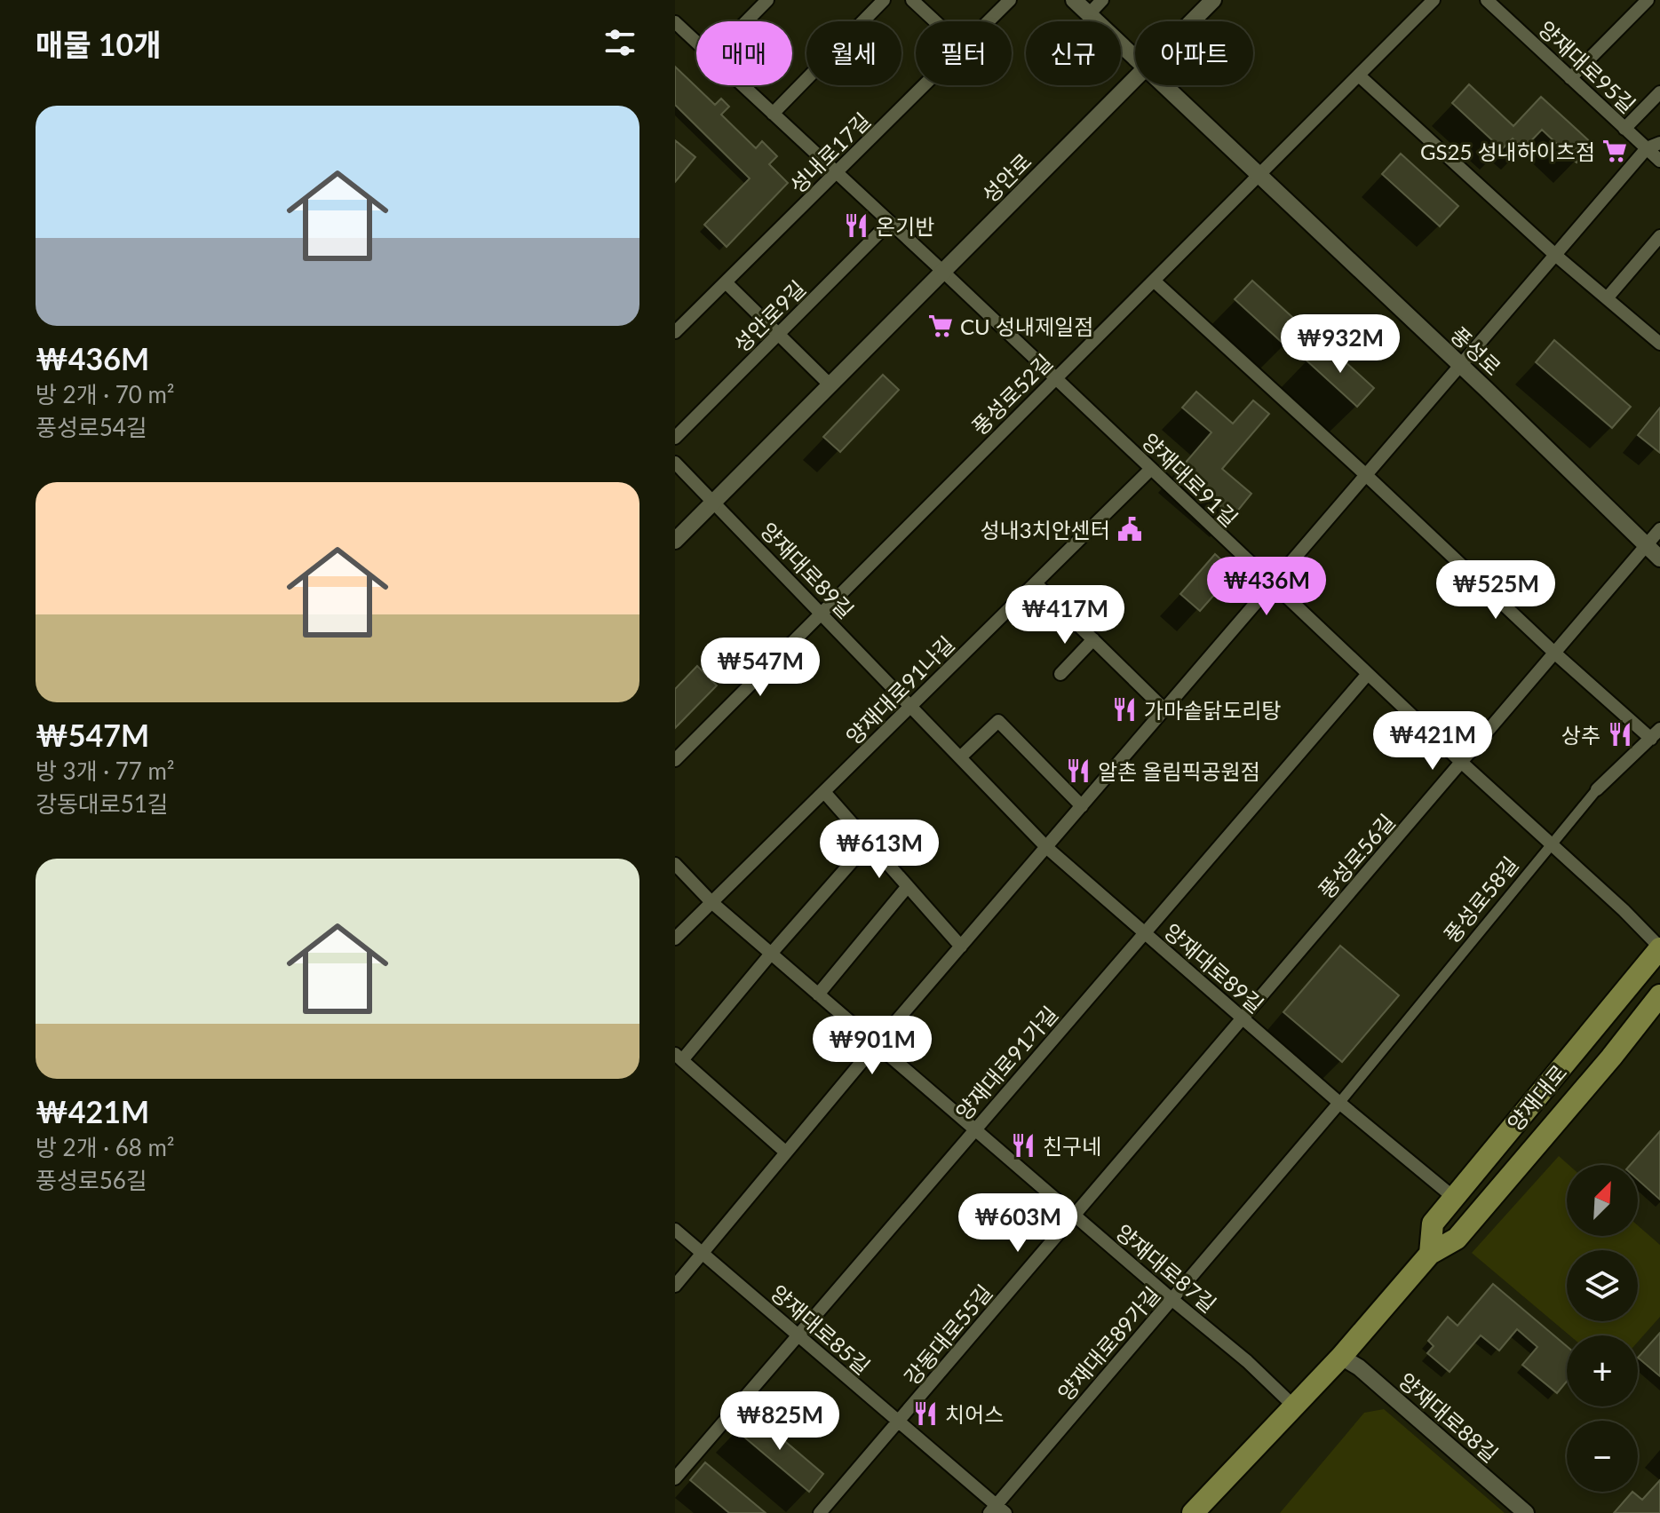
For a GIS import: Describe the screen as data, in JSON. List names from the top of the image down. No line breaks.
{"streets":{"main road":["양재대로"],"street":["양재대로95길","성내로17길","성안로","성안로9길","풍성로","풍성로52길","양재대로91길","양재대로89길","양재대로91나길","풍성로56길","풍성로58길","양재대로91가길","양재대로87길","양재대로85길","강동대로55길","양재대로89가길","양재대로88길"]},"crossings":[["성안로","양재대로91길"],["성안로","양재대로89길"],["풍성로","풍성로52길"],["풍성로","풍성로56길"],["풍성로52길","양재대로91길"],["풍성로52길","양재대로89길"],["양재대로91길","양재대로91나길"],["양재대로91길","풍성로56길"],["양재대로91길","풍성로58길"],["양재대로91길","양재대로91가길"],["양재대로91길","양재대로"],["양재대로89길","양재대로91나길"],["양재대로89길","풍성로56길"],["양재대로89길","풍성로58길"],["양재대로89길","양재대로91가길"],["양재대로89길","양재대로"],["양재대로89길","강동대로55길"],["양재대로89길","양재대로89가길"],["양재대로91나길","양재대로87길"],["풍성로56길","강동대로55길"],["풍성로58길","양재대로89가길"],["양재대로91가길","양재대로87길"],["양재대로91가길","양재대로85길"],["양재대로","양재대로87길"],["양재대로","양재대로88길"],["양재대로87길","강동대로55길"],["양재대로87길","양재대로89가길"],["양재대로85길","강동대로55길"],["양재대로85길","양재대로89가길"]],"places":{"supermarket":["GS25 성내하이츠점","CU 성내제일점"],"restaurant":["온기반","가마솥닭도리탕","상추","알촌 올림픽공원점","친구네","치어스"],"public building":["성내3치안센터"]},"north":"top right","page":{"heading":"매물 10개","chip":["매매","월세","필터","신규","아파트"],"list":[{"name":"₩436M","note":"방 2개 · 70 m² · 풍성로54길"},{"name":"₩547M","note":"방 3개 · 77 m² · 강동대로51길"},{"name":"₩421M","note":"방 2개 · 68 m² · 풍성로56길"}],"price":["₩932M","₩436M","₩525M","₩417M","₩547M","₩421M","₩613M","₩901M","₩603M","₩825M"],"map_buttons":["+","−"]}}
